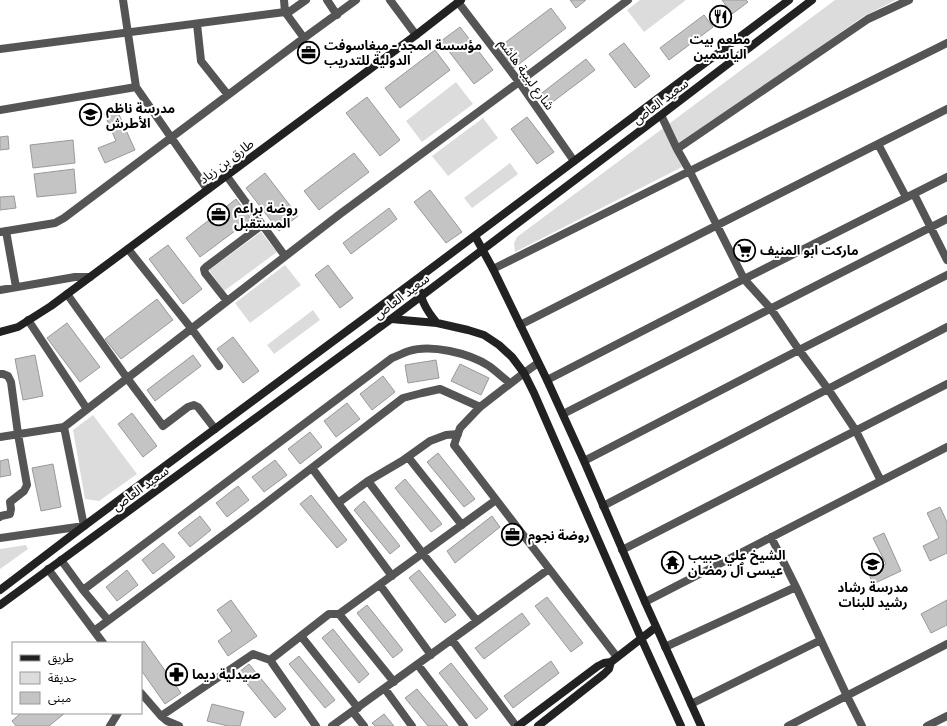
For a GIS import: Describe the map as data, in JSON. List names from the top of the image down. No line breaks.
{"streets":{"main road":["سعيد العاص","طارق بن زياد"],"street":["شارع لبيبة هاشم"]},"crossings":[["شارع لبيبة هاشم","طارق بن زياد"]],"places":{"restaurant":["مطعم بيت الياسمين"],"office":["مؤسسة المجد - ميغاسوفت الدولية للتدريب","روضة براعم المستقبل","روضة نجوم"],"school or university":["مدرسة ناظم الأطرش","مدرسة رشاد رشيد للبنات"],"supermarket":["ماركت ابو المنيف"],"temple":["الشيخ علي حبيب عيسى ٱل رمضان"],"pharmacy":["صيدلية ديما"]},"legend":["طريق","حديقة","مبنى"]}
